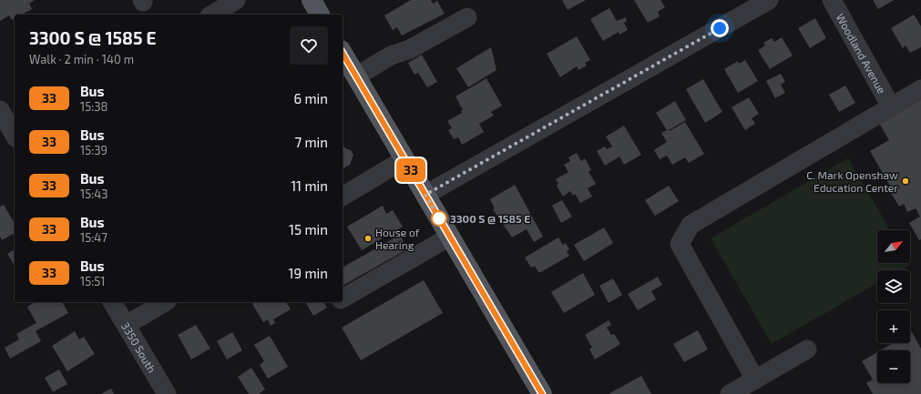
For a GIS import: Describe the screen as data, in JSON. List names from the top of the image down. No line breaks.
{"streets":{"street":["Woodland Avenue","3350 South"]},"places":["C. Mark Openshaw Education Center","3300 S @ 1585 E","House of Hearing"],"lines":["bus line 33"],"north":"top right","page":{"on_map":"33","heading":["3300 S @ 1585 E","Walk · 2 min · 140 m"],"list":[{"mark":"33","name":"Bus","note":"15:38","value":"6 min"},{"mark":"33","name":"Bus","note":"15:39","value":"7 min"},{"mark":"33","name":"Bus","note":"15:43","value":"11 min"},{"mark":"33","name":"Bus","note":"15:47","value":"15 min"},{"mark":"33","name":"Bus","note":"15:51","value":"19 min"}],"map_buttons":["+","−"]}}
